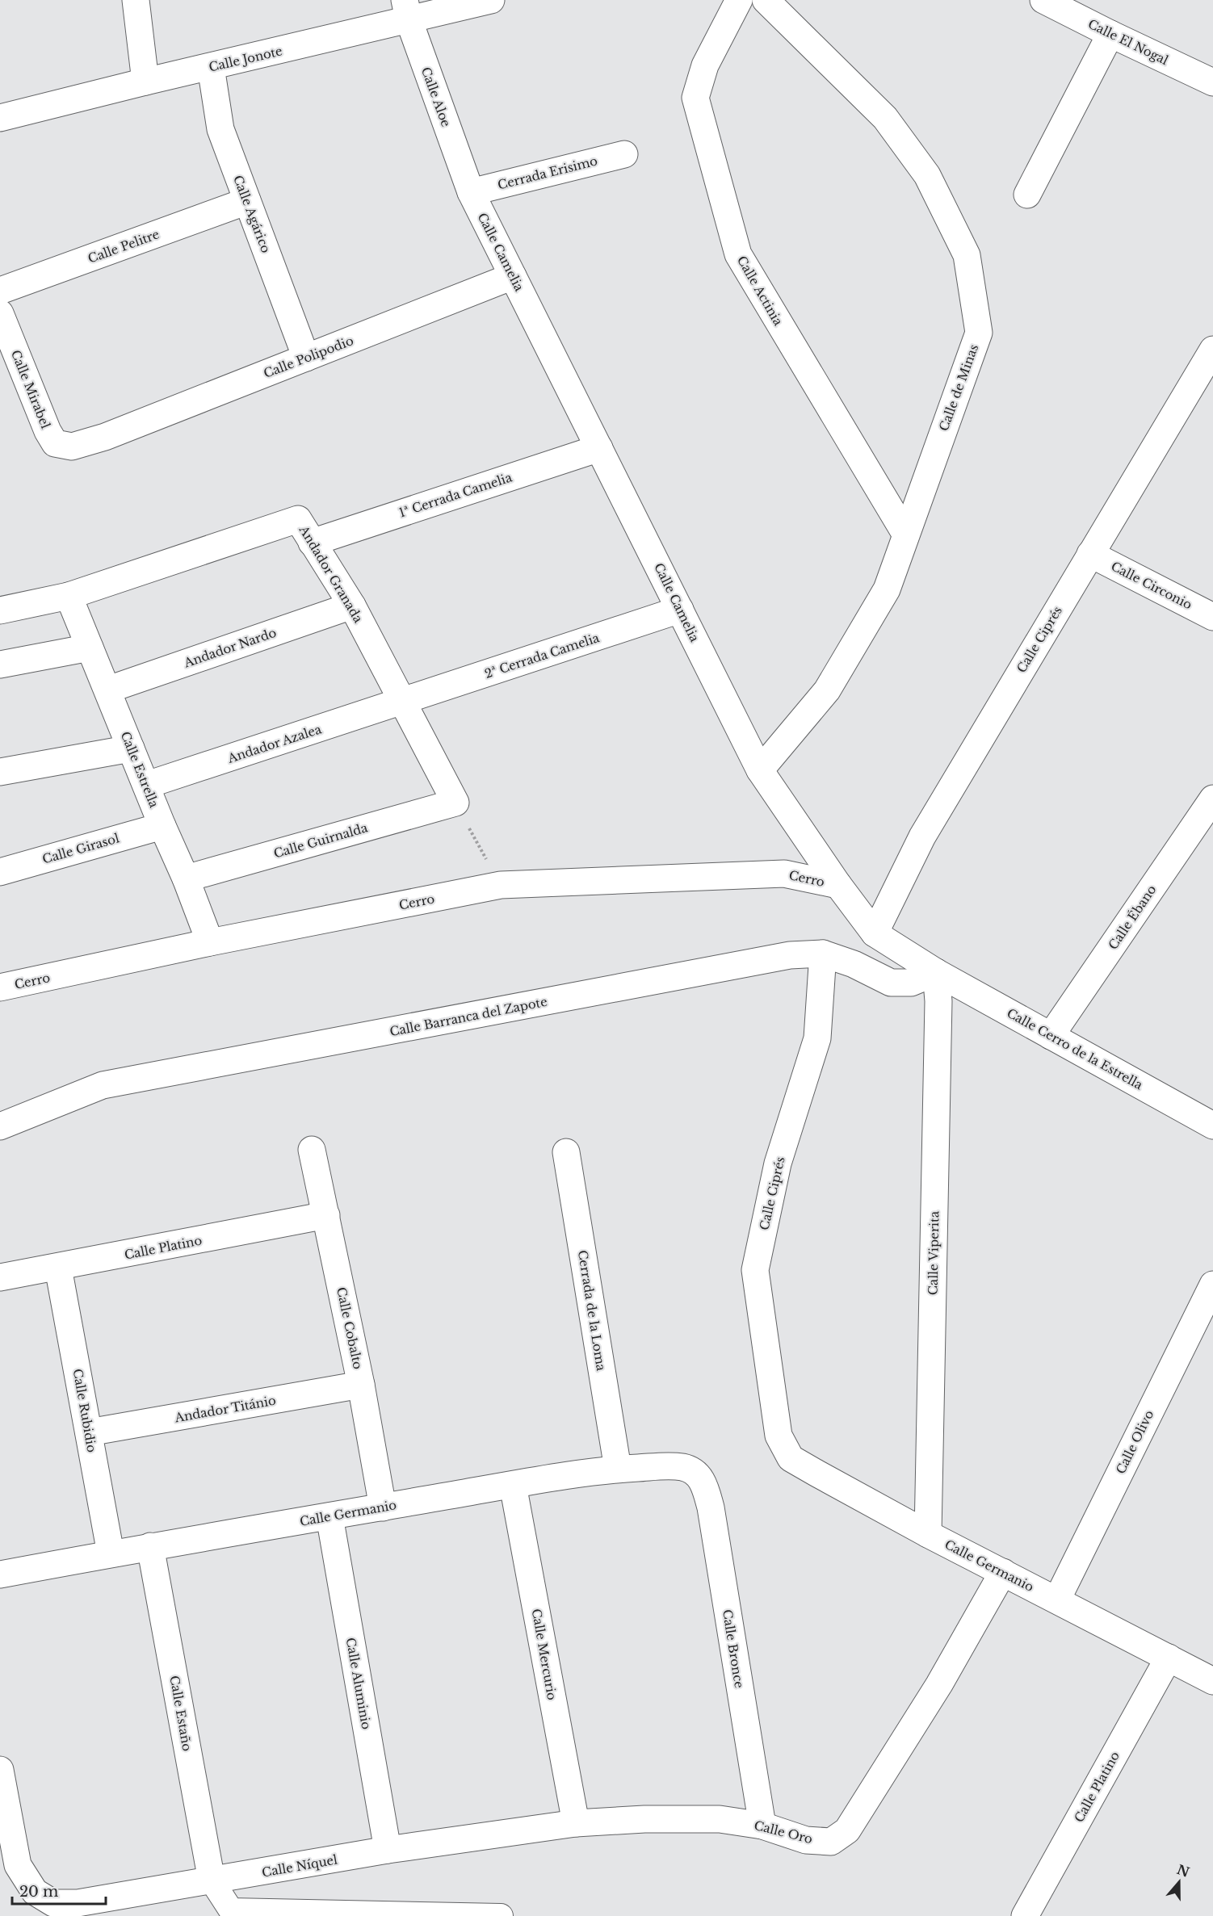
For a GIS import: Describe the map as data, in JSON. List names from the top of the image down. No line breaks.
{"streets":{"street":["Calle El Nogal","Calle Jonote","Calle Aloe","Cerrada Erisimo","Calle Agárico","Calle Pelitre","Calle Camelia","Calle Actinia","Calle Polipodio","Calle de Minas","Calle Mirabel","1ª Cerrada Camelia","Andador Granada","Calle Circonio","Calle Ciprés","Andador Nardo","2ª Cerrada Camelia","Andador Azalea","Calle Estrella","Calle Guirnalda","Calle Girasol","Cerro","Calle Ébano","Calle Barranca del Zapote","Calle Cerro de la Estrella","Calle Platino","Calle Viperita","Cerrada de la Loma","Calle Cobalto","Andador Titánio","Calle Rubidio","Calle Olivo","Calle Germanio","Calle Bronce","Calle Mercurio","Calle Aluminio","Calle Estaño","Calle Oro","Calle Níquel"]},"crossings":[["Calle Jonote","Calle Aloe"],["Calle Jonote","Calle Agárico"],["Calle Aloe","Cerrada Erisimo"],["Calle Aloe","Calle Camelia"],["Cerrada Erisimo","Calle Camelia"],["Calle Agárico","Calle Pelitre"],["Calle Agárico","Calle Polipodio"],["Calle Camelia","Calle Polipodio"],["Calle Camelia","Calle de Minas"],["Calle Camelia","1ª Cerrada Camelia"],["Calle Camelia","Calle Ciprés"],["Calle Camelia","2ª Cerrada Camelia"],["Calle Camelia","Cerro"],["Calle Camelia","Calle Barranca del Zapote"],["Calle Camelia","Calle Cerro de la Estrella"],["Calle Camelia","Calle Viperita"],["Calle Actinia","Calle de Minas"],["Calle Polipodio","Calle Mirabel"],["1ª Cerrada Camelia","Andador Granada"],["Andador Granada","Andador Nardo"],["Andador Granada","2ª Cerrada Camelia"],["Andador Granada","Andador Azalea"],["Andador Granada","Calle Estrella"],["Andador Granada","Calle Guirnalda"],["Calle Circonio","Calle Ciprés"],["Calle Ciprés","Calle Barranca del Zapote"],["Calle Ciprés","Calle Germanio"],["Andador Nardo","Calle Estrella"],["2ª Cerrada Camelia","Andador Azalea"],["Andador Azalea","Calle Estrella"],["Calle Estrella","Calle Guirnalda"],["Calle Estrella","Calle Girasol"],["Calle Estrella","Cerro"],["Calle Ébano","Calle Cerro de la Estrella"],["Calle Barranca del Zapote","Calle Cerro de la Estrella"],["Calle Barranca del Zapote","Calle Viperita"],["Calle Cerro de la Estrella","Calle Viperita"],["Calle Platino","Calle Cobalto"],["Calle Platino","Calle Rubidio"],["Calle Platino","Calle Germanio"],["Calle Viperita","Calle Germanio"],["Cerrada de la Loma","Calle Germanio"],["Calle Cobalto","Andador Titánio"],["Calle Cobalto","Calle Germanio"],["Andador Titánio","Calle Rubidio"],["Calle Rubidio","Calle Germanio"],["Calle Olivo","Calle Germanio"],["Calle Germanio","Calle Bronce"],["Calle Germanio","Calle Mercurio"],["Calle Germanio","Calle Aluminio"],["Calle Germanio","Calle Estaño"],["Calle Germanio","Calle Oro"],["Calle Bronce","Calle Oro"],["Calle Mercurio","Calle Oro"],["Calle Aluminio","Calle Oro"],["Calle Aluminio","Calle Níquel"],["Calle Estaño","Calle Níquel"],["Calle Oro","Calle Níquel"]],"scale_bar":"20 m","north":"top"}
